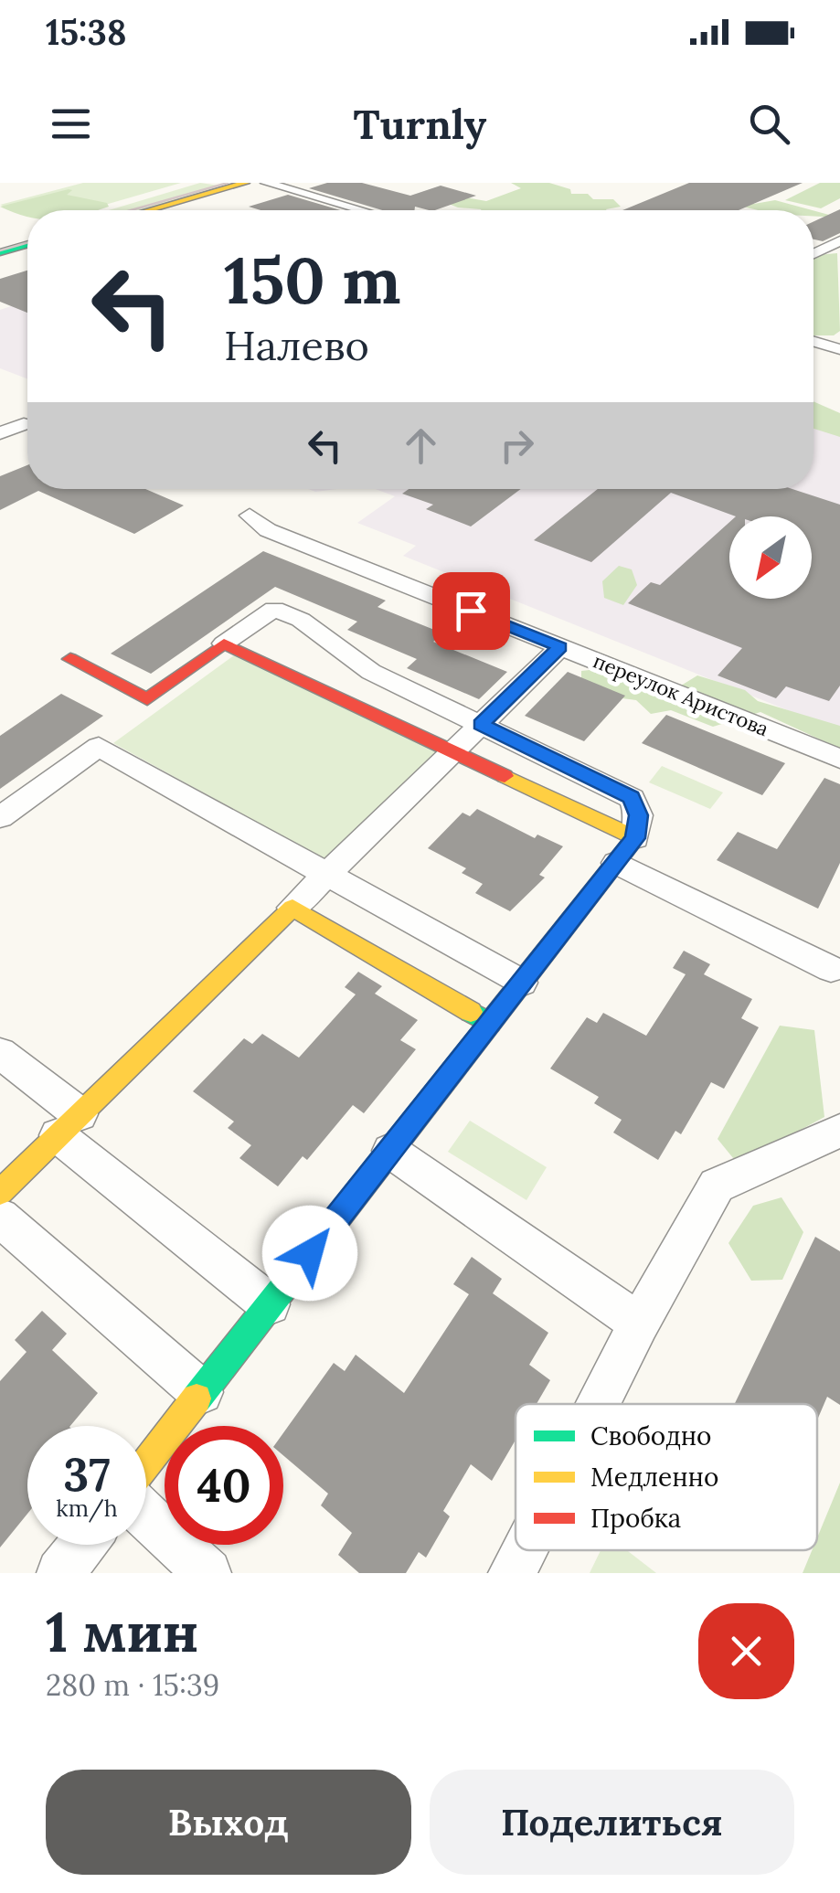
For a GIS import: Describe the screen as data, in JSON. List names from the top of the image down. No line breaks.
{"streets":{"street":["переулок Аристова"]},"legend":["Свободно","Медленно","Пробка"],"north":"bottom left","page":{"status":"15:38","header":"Turnly","turn":["150 m","Налево"],"speed":"37 km/h","limit":"40","heading":["1 мин","280 m · 15:39"],"buttons":["Выход","Поделиться"]}}
